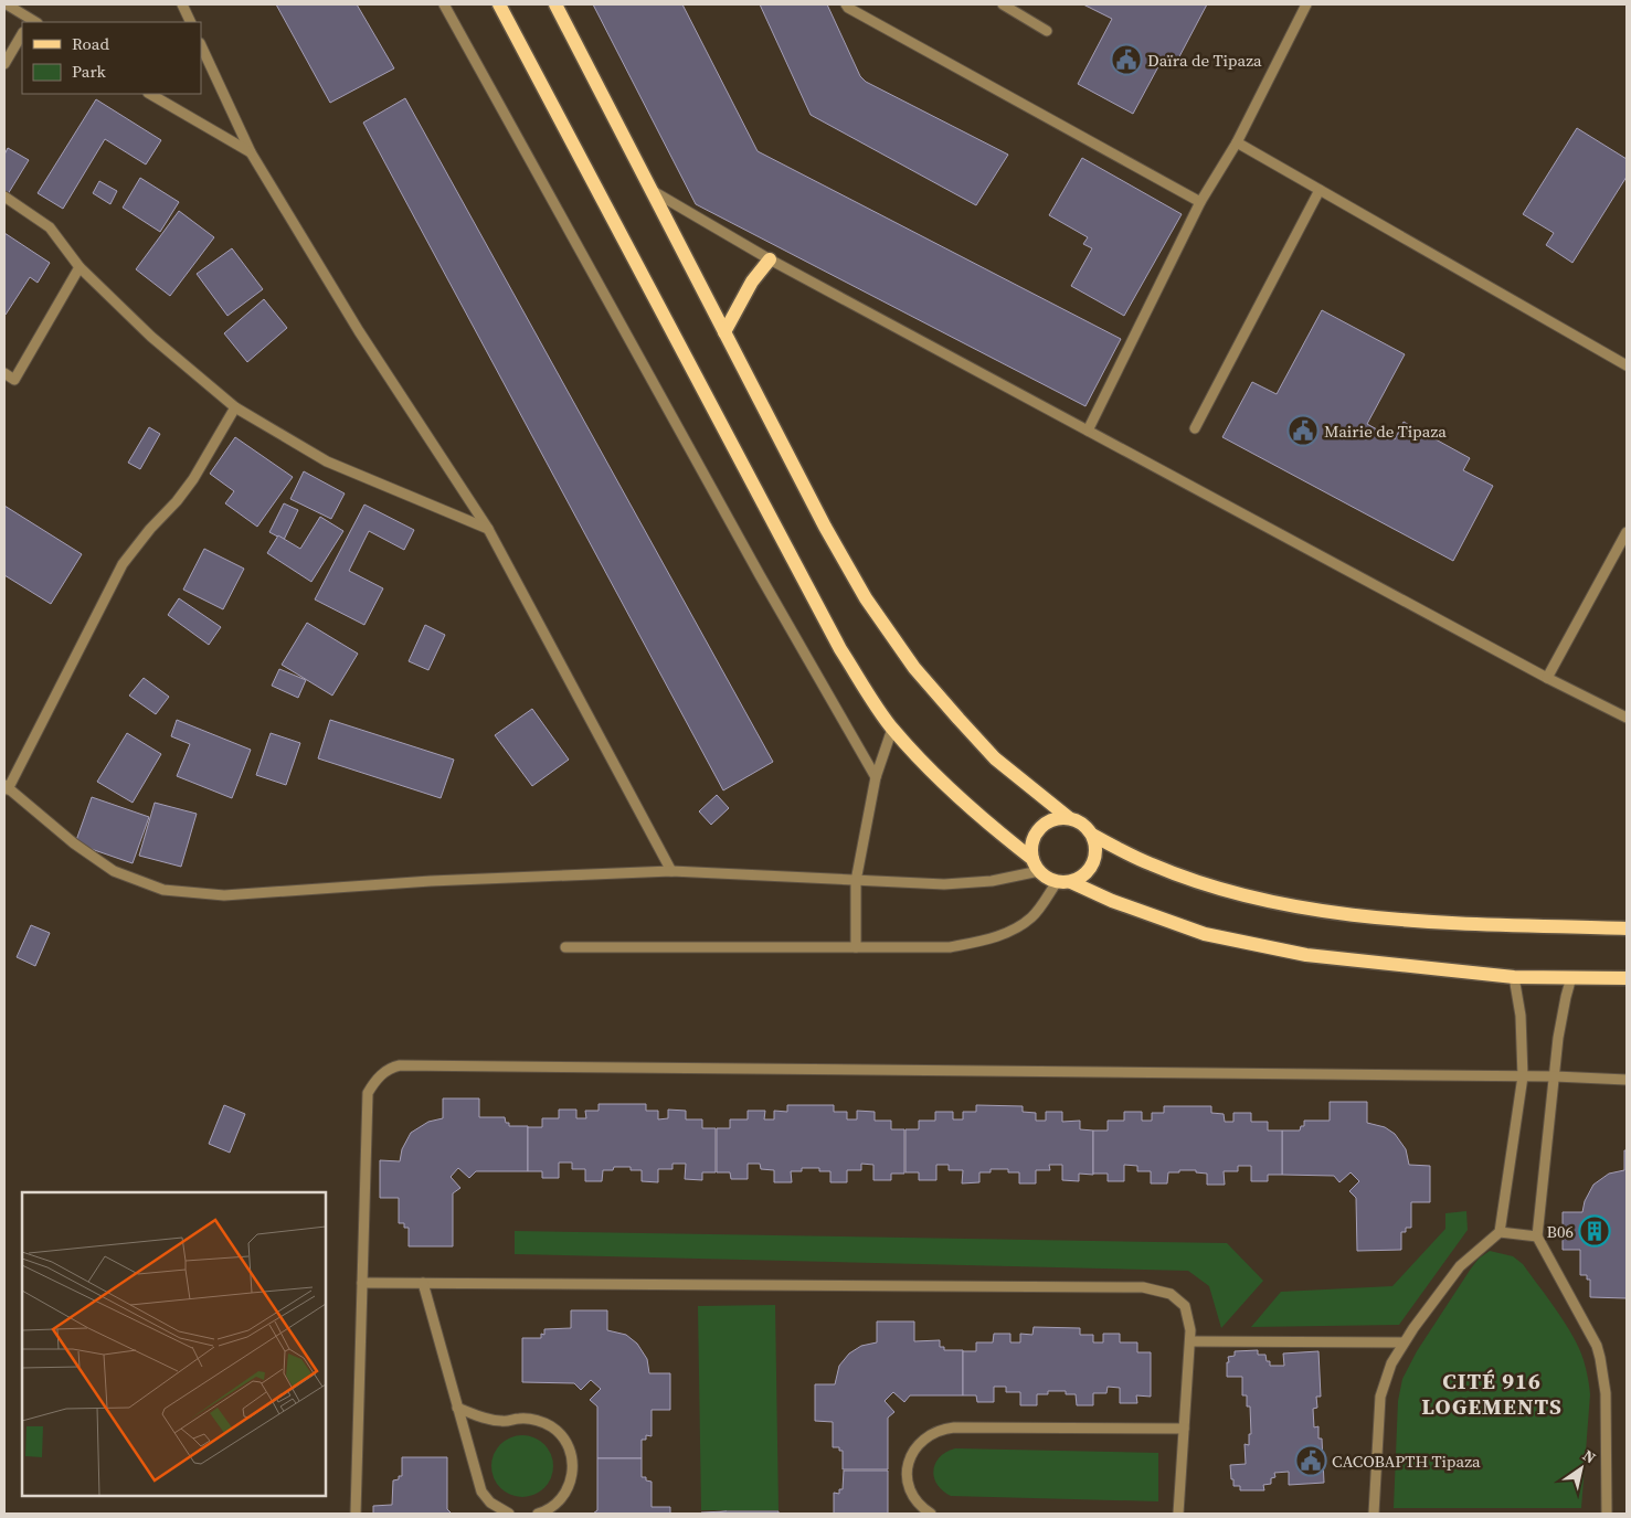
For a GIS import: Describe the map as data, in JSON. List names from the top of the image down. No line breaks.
{"districts":["CITÉ 916 LOGEMENTS"],"places":{"public building":["Daïra de Tipaza","Mairie de Tipaza","CACOBAPTH Tipaza"],"building":["B06"]},"legend":["Road","Park"],"north":"top right"}
